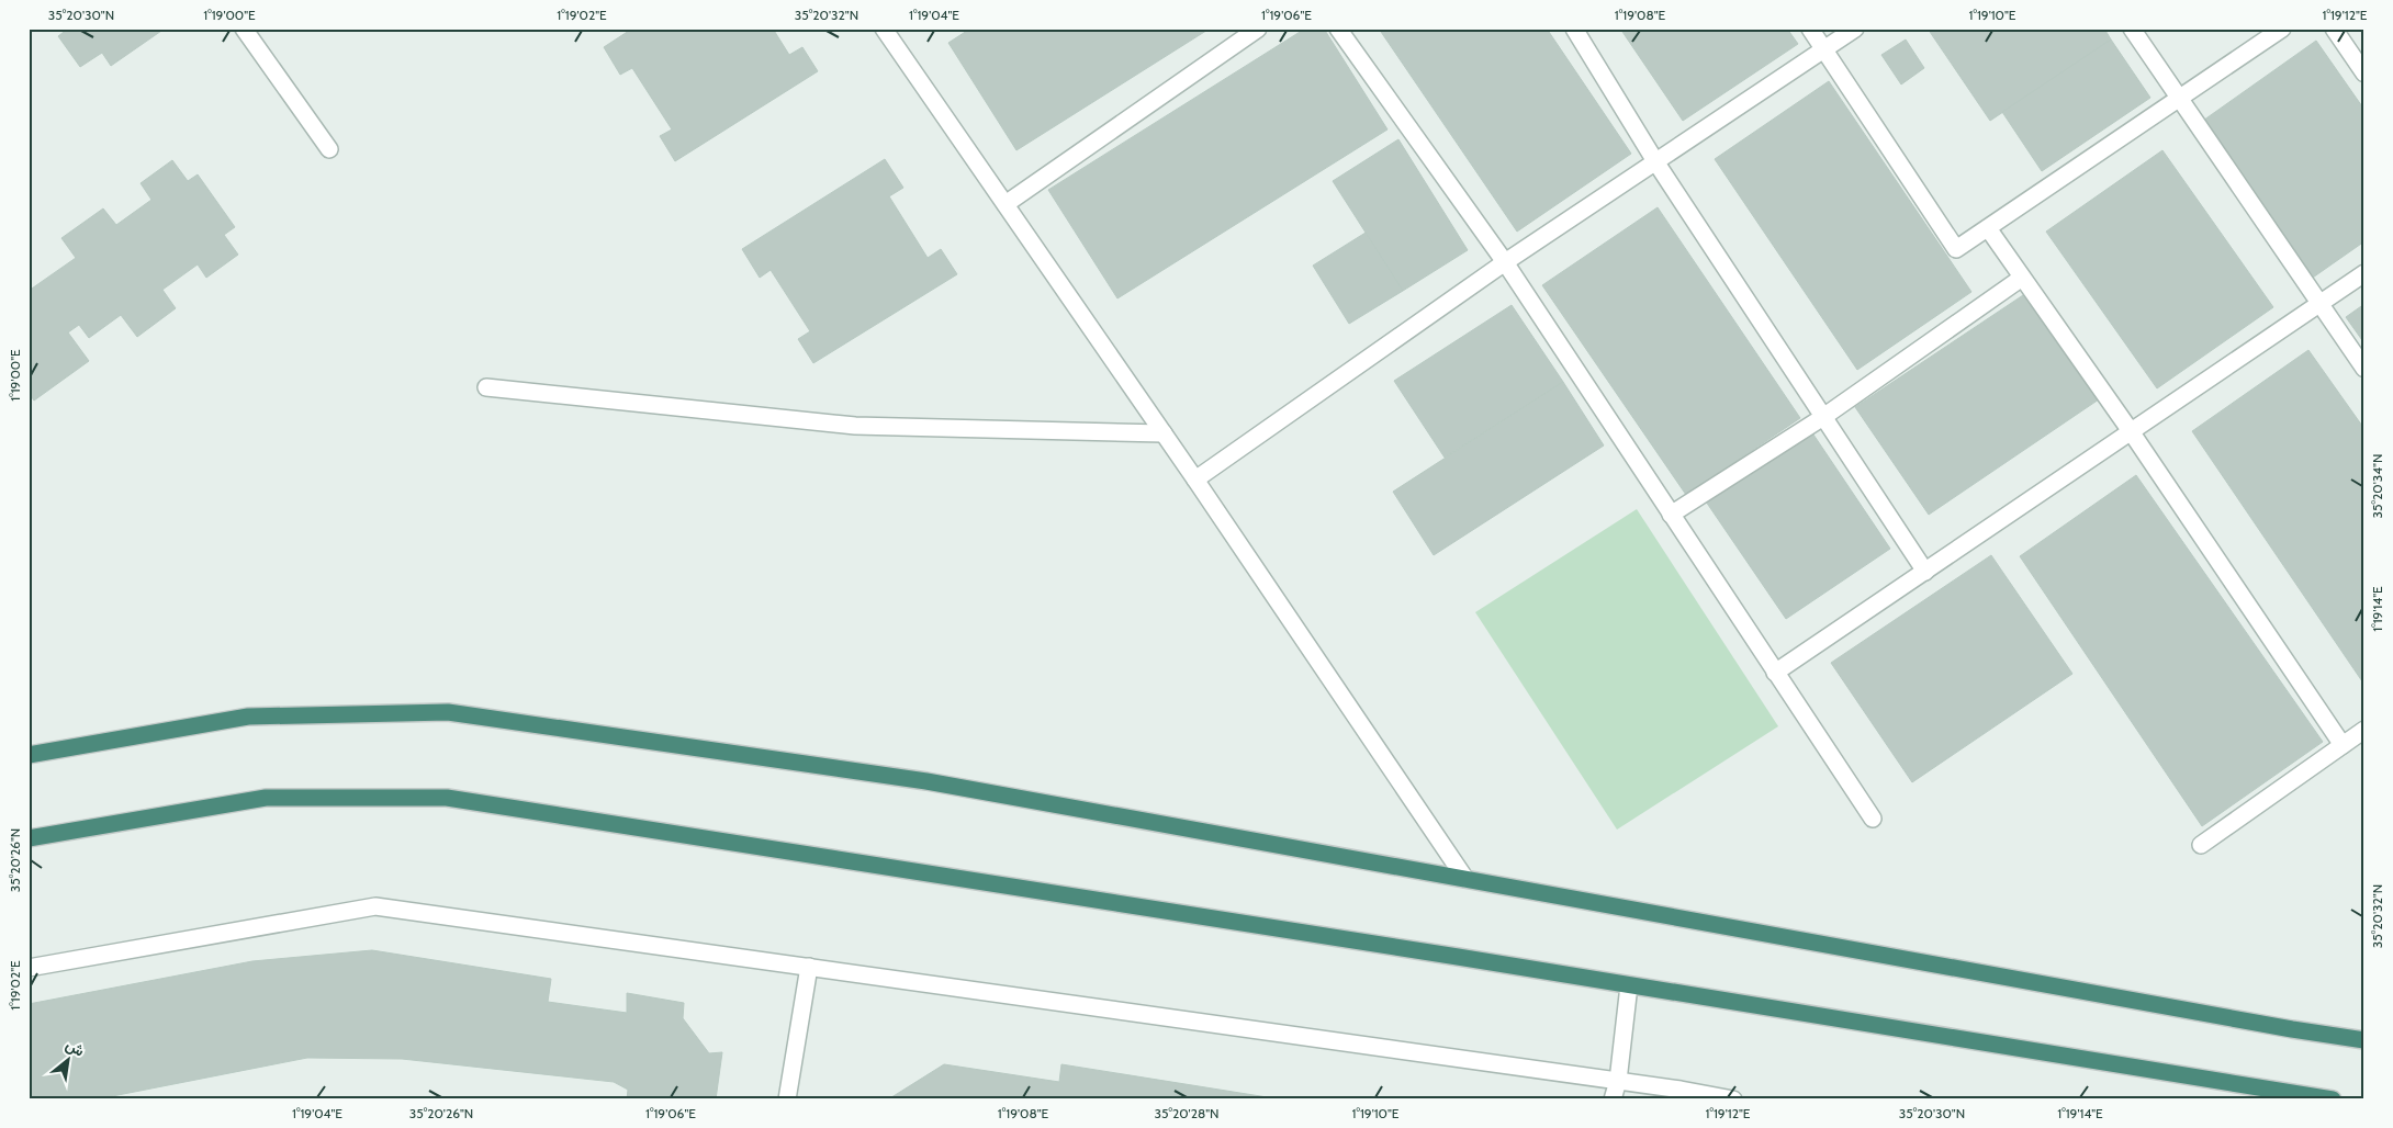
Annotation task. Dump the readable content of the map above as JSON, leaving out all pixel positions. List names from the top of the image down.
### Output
{
  "north": "top right",
  "coordinates": [
    "35°20'30\"N",
    "1°19'00\"E",
    "1°19'02\"E",
    "35°20'32\"N",
    "1°19'04\"E",
    "1°19'06\"E",
    "1°19'08\"E",
    "1°19'10\"E",
    "1°19'12\"E",
    "35°20'34\"N",
    "1°19'14\"E",
    "35°20'26\"N",
    "35°20'28\"N"
  ]
}
